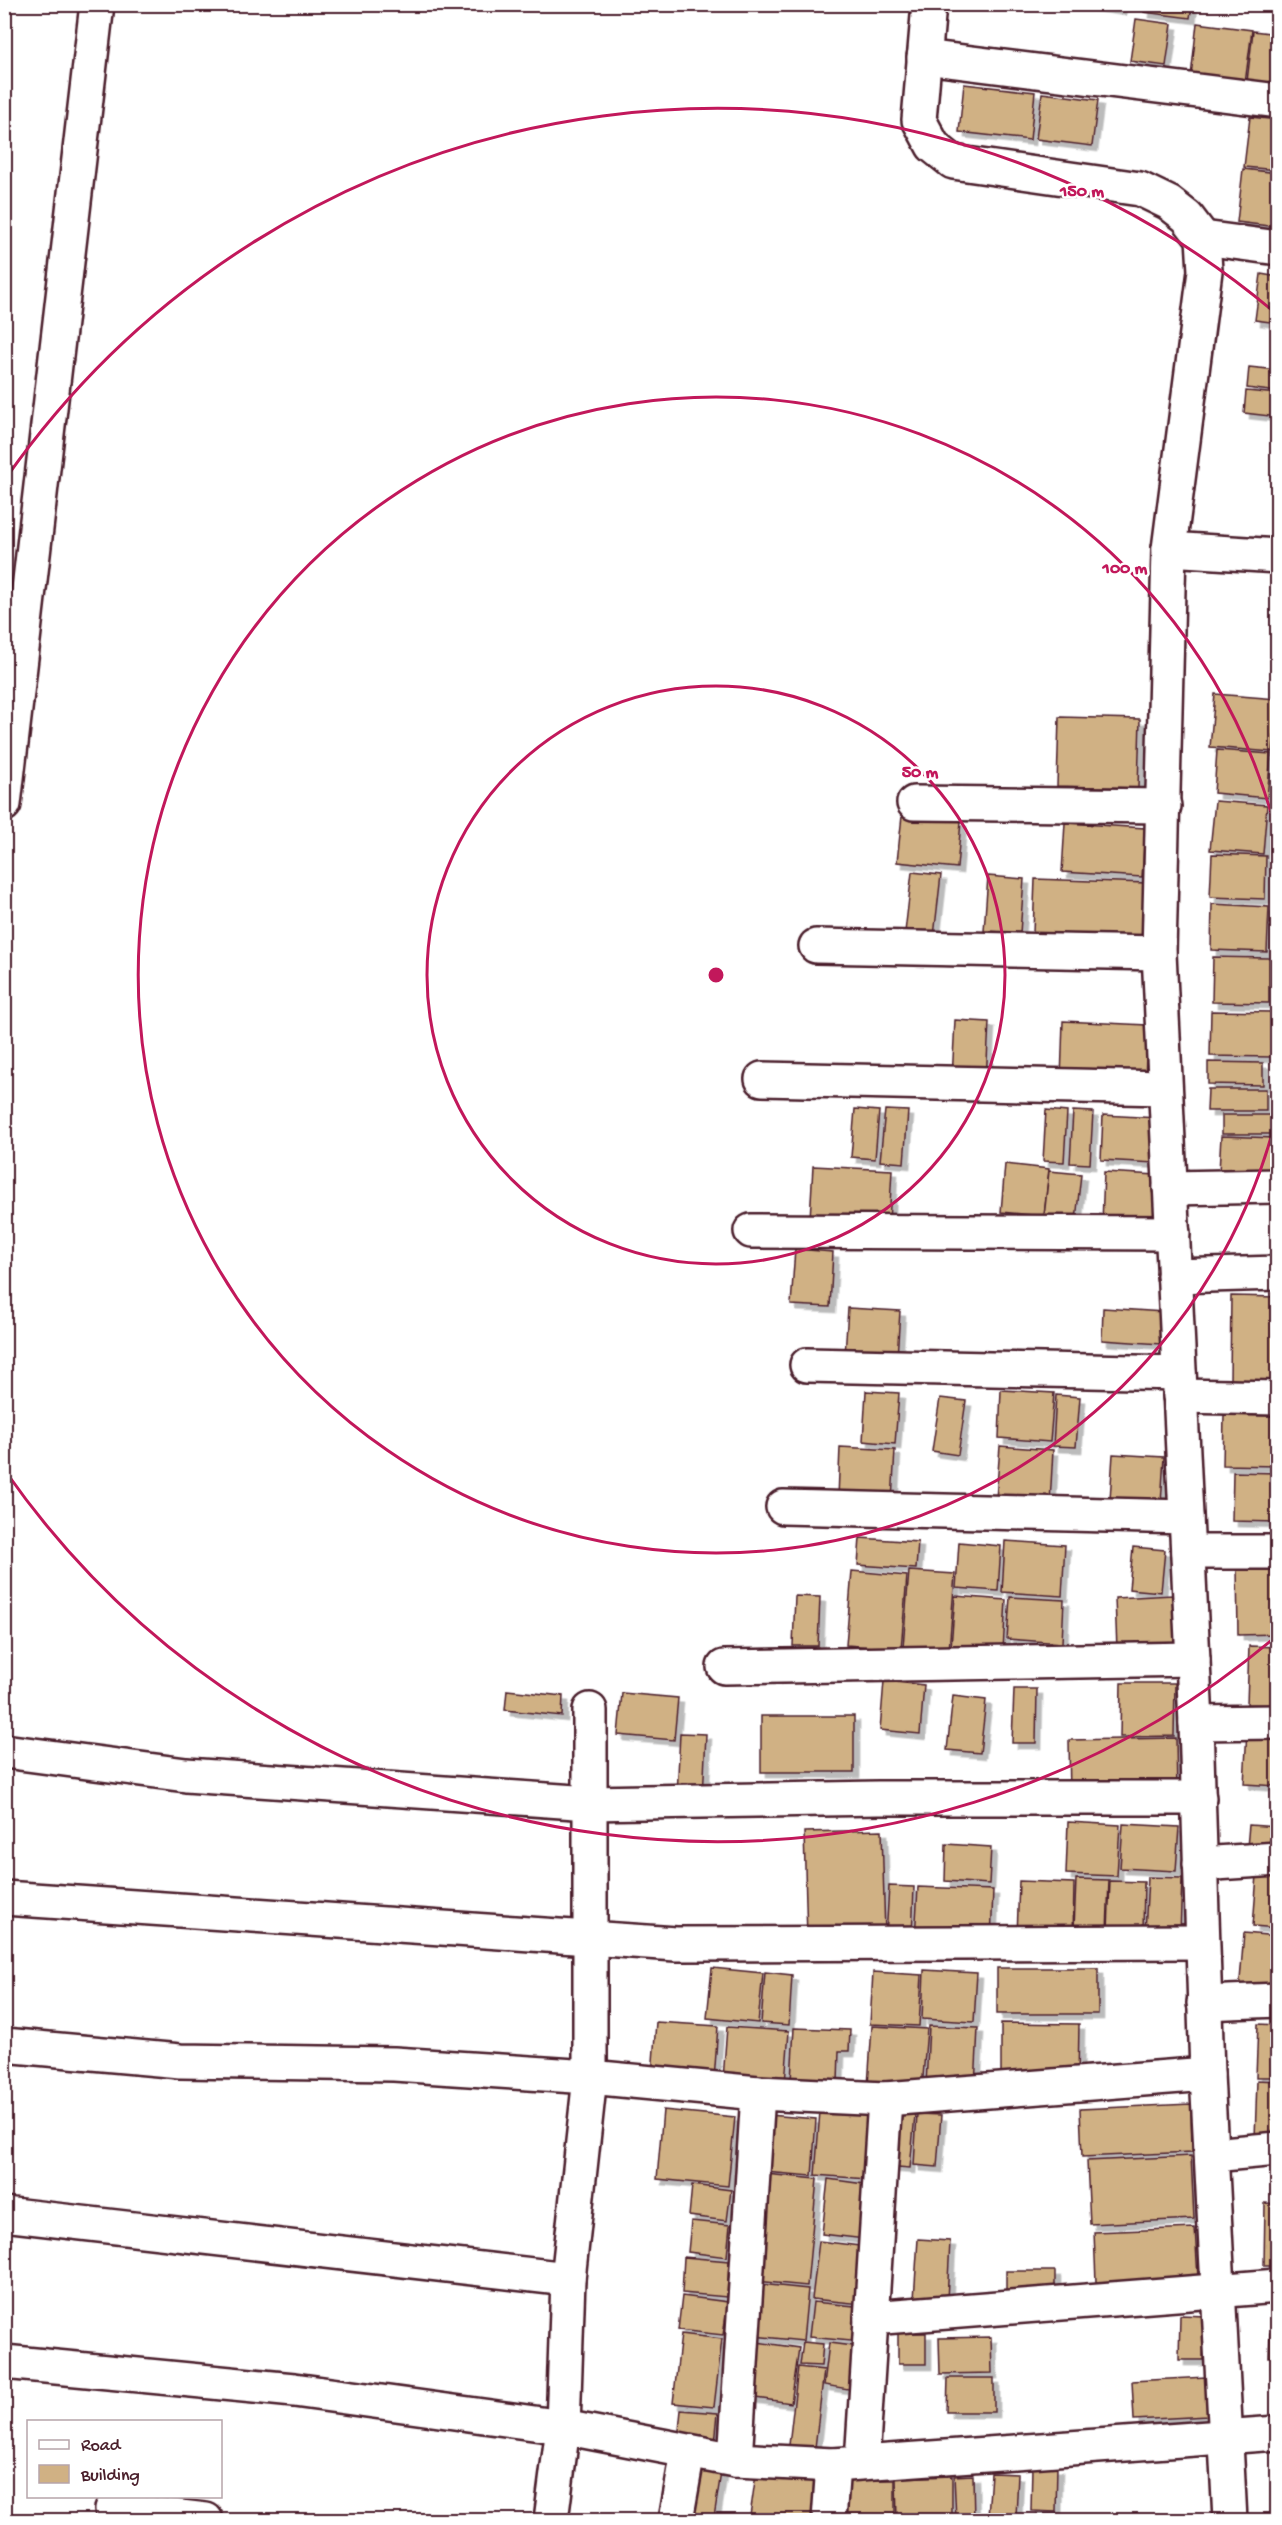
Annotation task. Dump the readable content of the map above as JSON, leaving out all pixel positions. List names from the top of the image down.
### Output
{
  "legend": ["Road", "Building"],
  "rings": ["150 m", "100 m", "50 m"]
}
